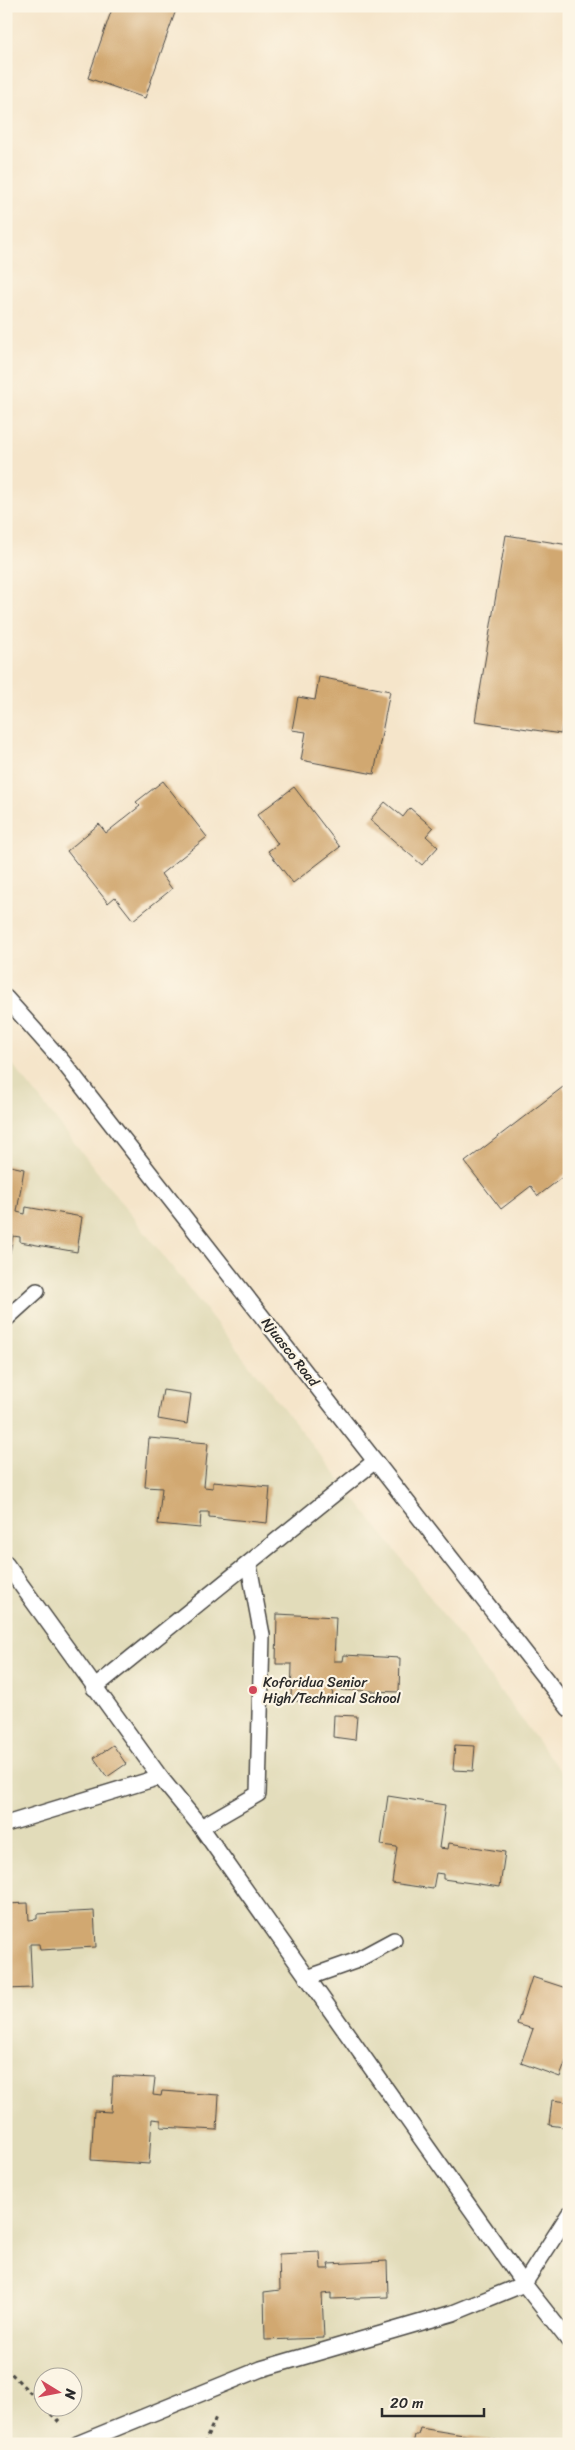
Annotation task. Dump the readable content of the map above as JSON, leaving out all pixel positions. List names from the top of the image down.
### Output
{
  "streets": {
    "lane": ["Njuasco Road"]
  },
  "places": ["Koforidua Senior High/Technical School"],
  "scale_bar": "20 m",
  "north": "right"
}
